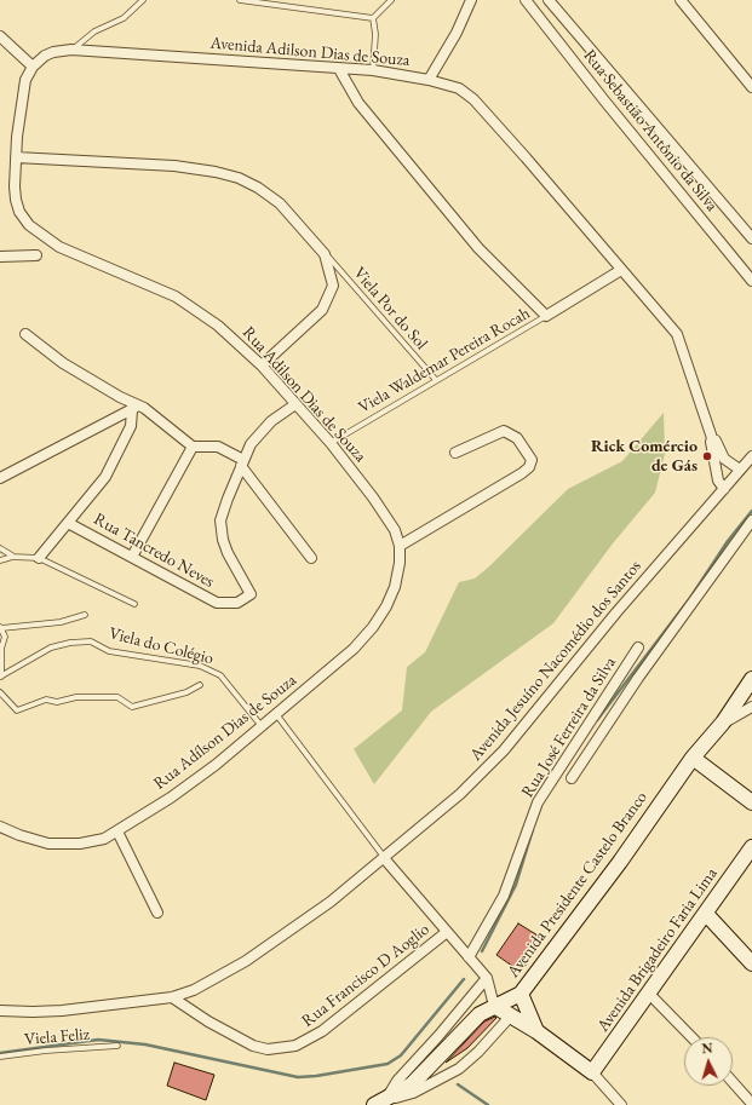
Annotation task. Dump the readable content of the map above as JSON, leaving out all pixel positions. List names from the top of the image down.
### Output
{
  "streets": {
    "street": [
      "Avenida Adilson Dias de Souza",
      "Rua Sebastião Antônio da Silva",
      "Rua Adilson Dias de Souza",
      "Rua Tancredo Neves",
      "Avenida Jesuíno Nacomédio dos Santos",
      "Rua José Ferreira da Silva",
      "Rua Adílson Dias de Souza",
      "Avenida Presidente Castelo Branco",
      "Avenida Brigadeiro Faria Lima",
      "Rua Francisco D Aoglio"
    ],
    "lane": [
      "Viela Por do Sol",
      "Viela Waldemar Pereira Rocah",
      "Viela do Colégio",
      "Viela Feliz"
    ]
  },
  "crossings": [
    ["Avenida Adilson Dias de Souza", "Rua Adilson Dias de Souza"],
    ["Avenida Adilson Dias de Souza", "Avenida Jesuíno Nacomédio dos Santos"],
    ["Viela Por do Sol", "Viela Waldemar Pereira Rocah"],
    ["Viela Waldemar Pereira Rocah", "Rua Adilson Dias de Souza"],
    ["Rua Adilson Dias de Souza", "Rua Adílson Dias de Souza"],
    ["Viela do Colégio", "Rua Adílson Dias de Souza"],
    ["Avenida Jesuíno Nacomédio dos Santos", "Rua Francisco D Aoglio"]
  ],
  "places": ["Rick Comércio de Gás"],
  "north": "top"
}
